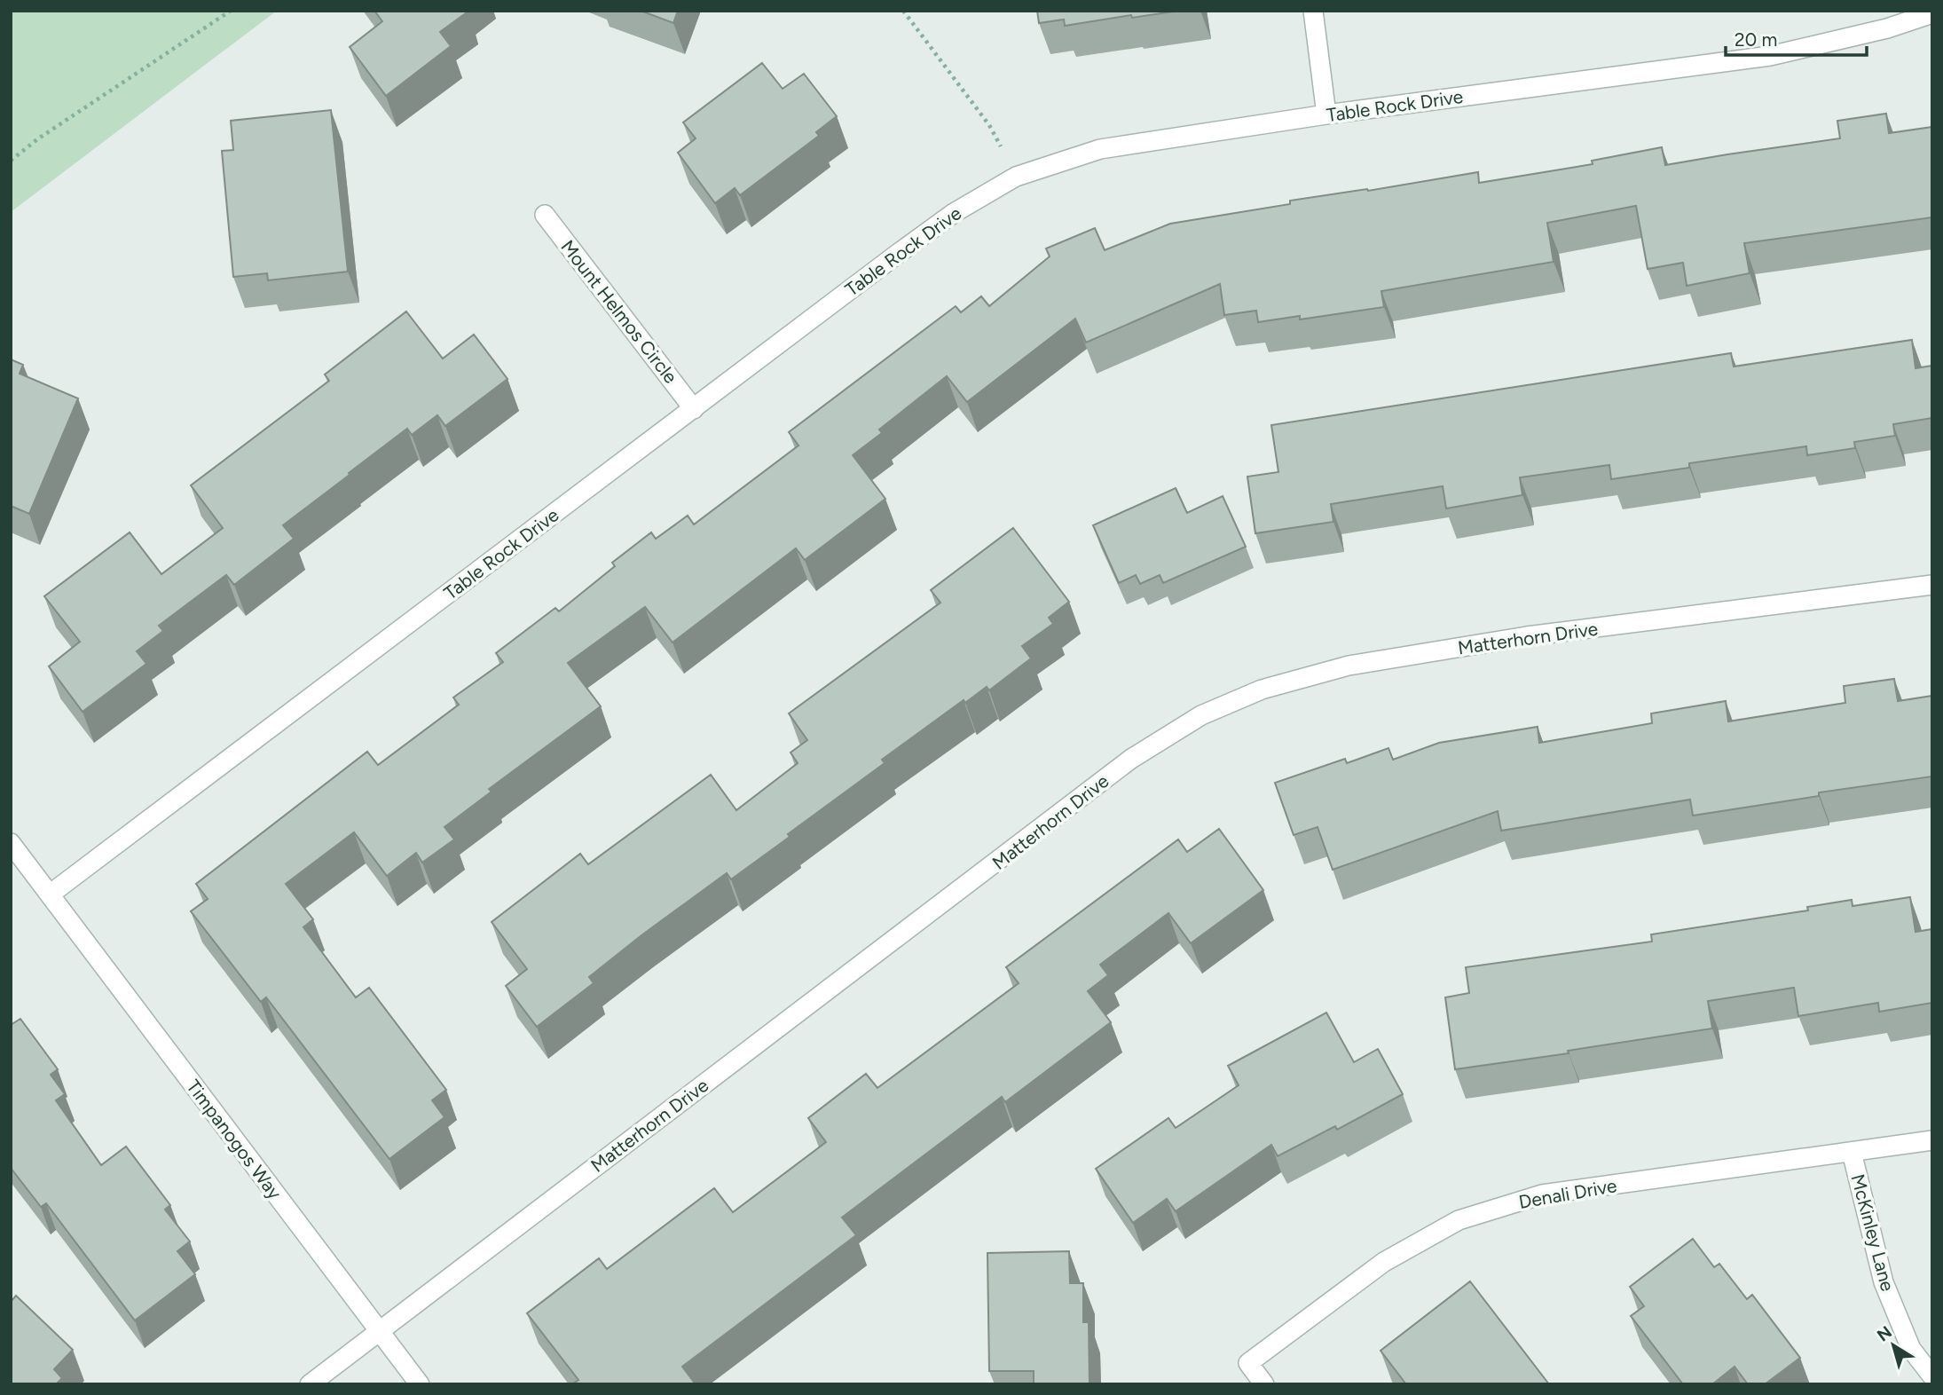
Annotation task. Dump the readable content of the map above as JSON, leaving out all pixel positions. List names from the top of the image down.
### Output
{
  "streets": {
    "street": [
      "Table Rock Drive",
      "Mount Helmos Circle",
      "Matterhorn Drive",
      "Timpanogos Way",
      "Denali Drive",
      "McKinley Lane"
    ]
  },
  "crossings": [
    ["Table Rock Drive", "Mount Helmos Circle"],
    ["Table Rock Drive", "Timpanogos Way"],
    ["Matterhorn Drive", "Timpanogos Way"],
    ["Denali Drive", "McKinley Lane"]
  ],
  "scale_bar": "20 m",
  "north": "top left"
}
